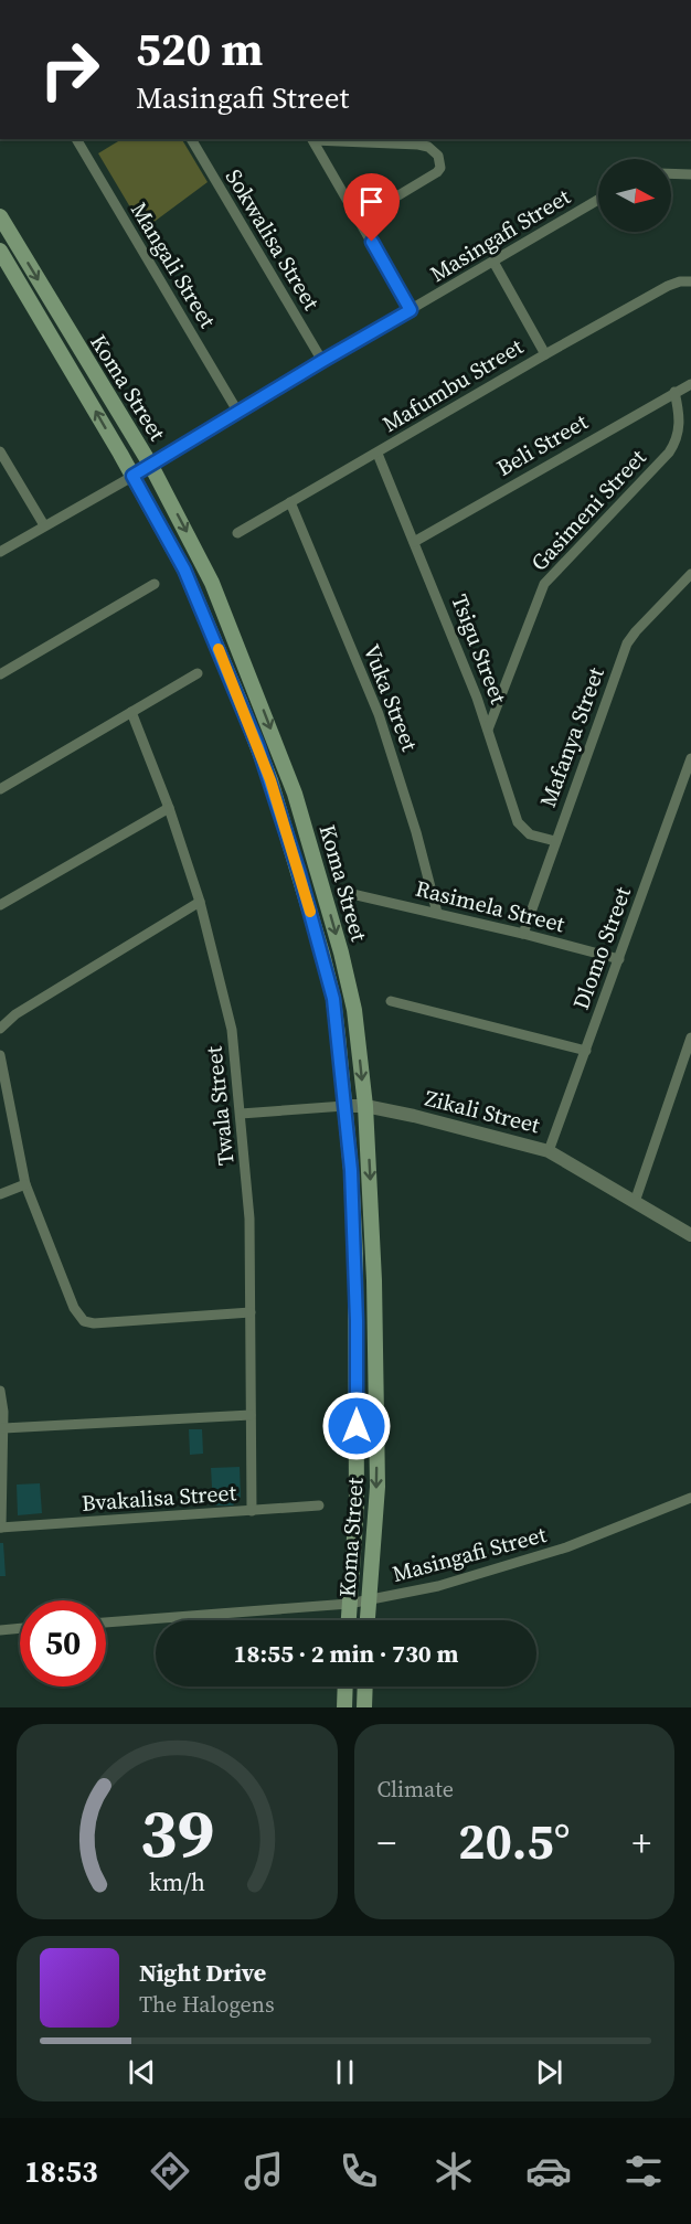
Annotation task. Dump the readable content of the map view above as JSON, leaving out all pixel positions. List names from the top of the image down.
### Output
{
  "streets": {
    "main road": ["Koma Street"],
    "street": [
      "Masingafi Street",
      "Sokwalisa Street",
      "Mangali Street",
      "Mafumbu Street",
      "Beli Street",
      "Gasimeni Street",
      "Tsigu Street",
      "Vuka Street",
      "Mafanya Street",
      "Rasimela Street",
      "Dlomo Street",
      "Twala Street",
      "Zikali Street",
      "Bvakalisa Street"
    ]
  },
  "crossings": [
    ["Masingafi Street", "Sokwalisa Street"],
    ["Masingafi Street", "Mangali Street"],
    ["Masingafi Street", "Koma Street"],
    ["Mafumbu Street", "Tsigu Street"],
    ["Mafumbu Street", "Vuka Street"],
    ["Koma Street", "Zikali Street"],
    ["Beli Street", "Gasimeni Street"],
    ["Beli Street", "Tsigu Street"],
    ["Gasimeni Street", "Tsigu Street"],
    ["Tsigu Street", "Mafanya Street"],
    ["Vuka Street", "Rasimela Street"],
    ["Mafanya Street", "Rasimela Street"],
    ["Rasimela Street", "Dlomo Street"],
    ["Dlomo Street", "Zikali Street"],
    ["Twala Street", "Zikali Street"],
    ["Twala Street", "Bvakalisa Street"]
  ],
  "north": "right",
  "page": {
    "turn": ["520 m", "Masingafi Street"],
    "limit": "50",
    "trip": "18:55 · 2 min · 730 m",
    "tile": "Climate",
    "heat": ["−", "20.5°", "+"],
    "song": ["Night Drive", "The Halogens"],
    "tabs": "18:53",
    "gauge": ["39", "km/h"]
  }
}
